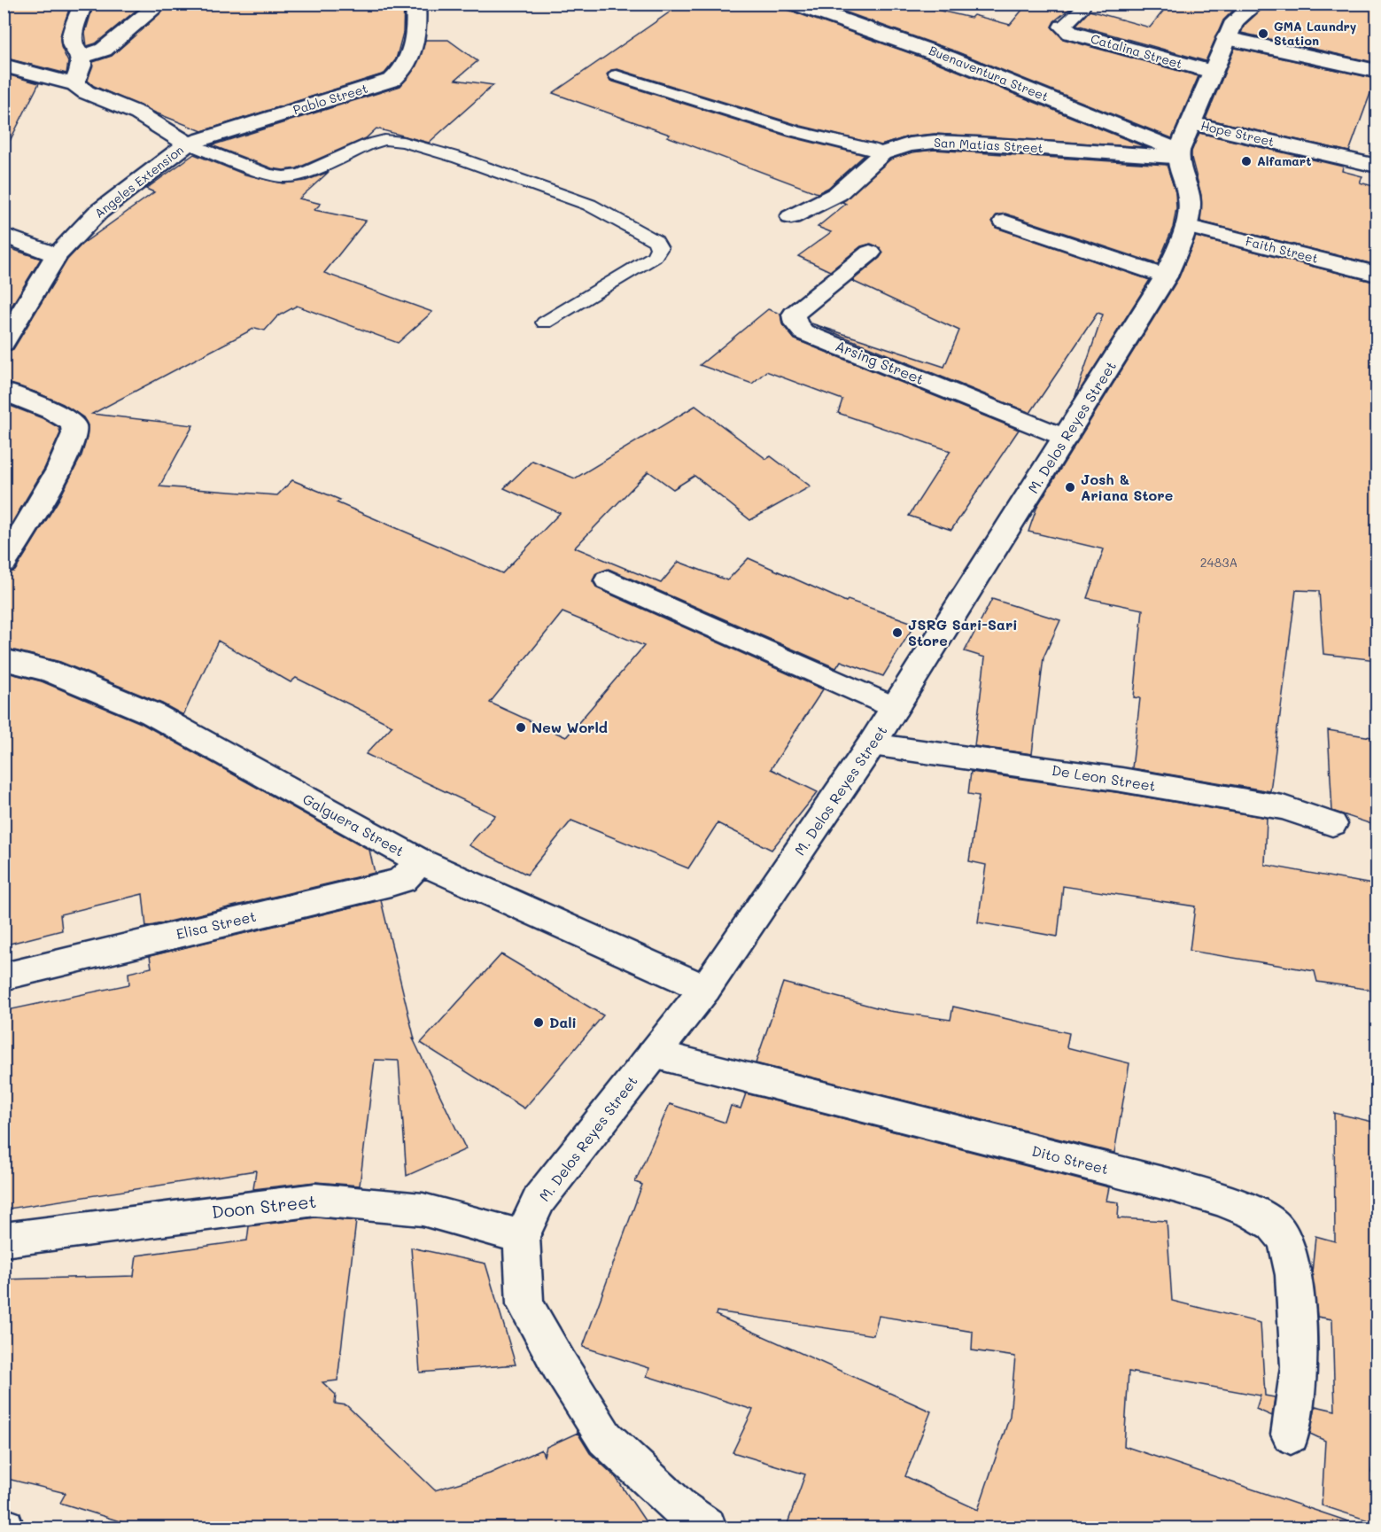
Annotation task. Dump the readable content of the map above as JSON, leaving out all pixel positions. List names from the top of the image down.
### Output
{
  "streets": {
    "street": [
      "Catalina Street",
      "Buenaventura Street",
      "Pablo Street",
      "Hope Street",
      "San Matias Street",
      "Angeles Extension",
      "Faith Street",
      "Arsing Street",
      "M. Delos Reyes Street",
      "De Leon Street",
      "Galguera Street",
      "Elisa Street",
      "Dito Street",
      "Doon Street"
    ]
  },
  "crossings": [
    ["Buenaventura Street", "San Matias Street"],
    ["Buenaventura Street", "M. Delos Reyes Street"],
    ["Pablo Street", "Angeles Extension"],
    ["San Matias Street", "M. Delos Reyes Street"],
    ["Faith Street", "M. Delos Reyes Street"],
    ["Arsing Street", "M. Delos Reyes Street"],
    ["M. Delos Reyes Street", "De Leon Street"],
    ["M. Delos Reyes Street", "Galguera Street"],
    ["M. Delos Reyes Street", "Dito Street"],
    ["M. Delos Reyes Street", "Doon Street"],
    ["Galguera Street", "Elisa Street"]
  ],
  "places": [
    "GMA Laundry Station",
    "Alfamart",
    "Josh & Ariana Store",
    "JSRG Sari-Sari Store",
    "New World",
    "Dali"
  ],
  "house_numbers": ["2483A"]
}
